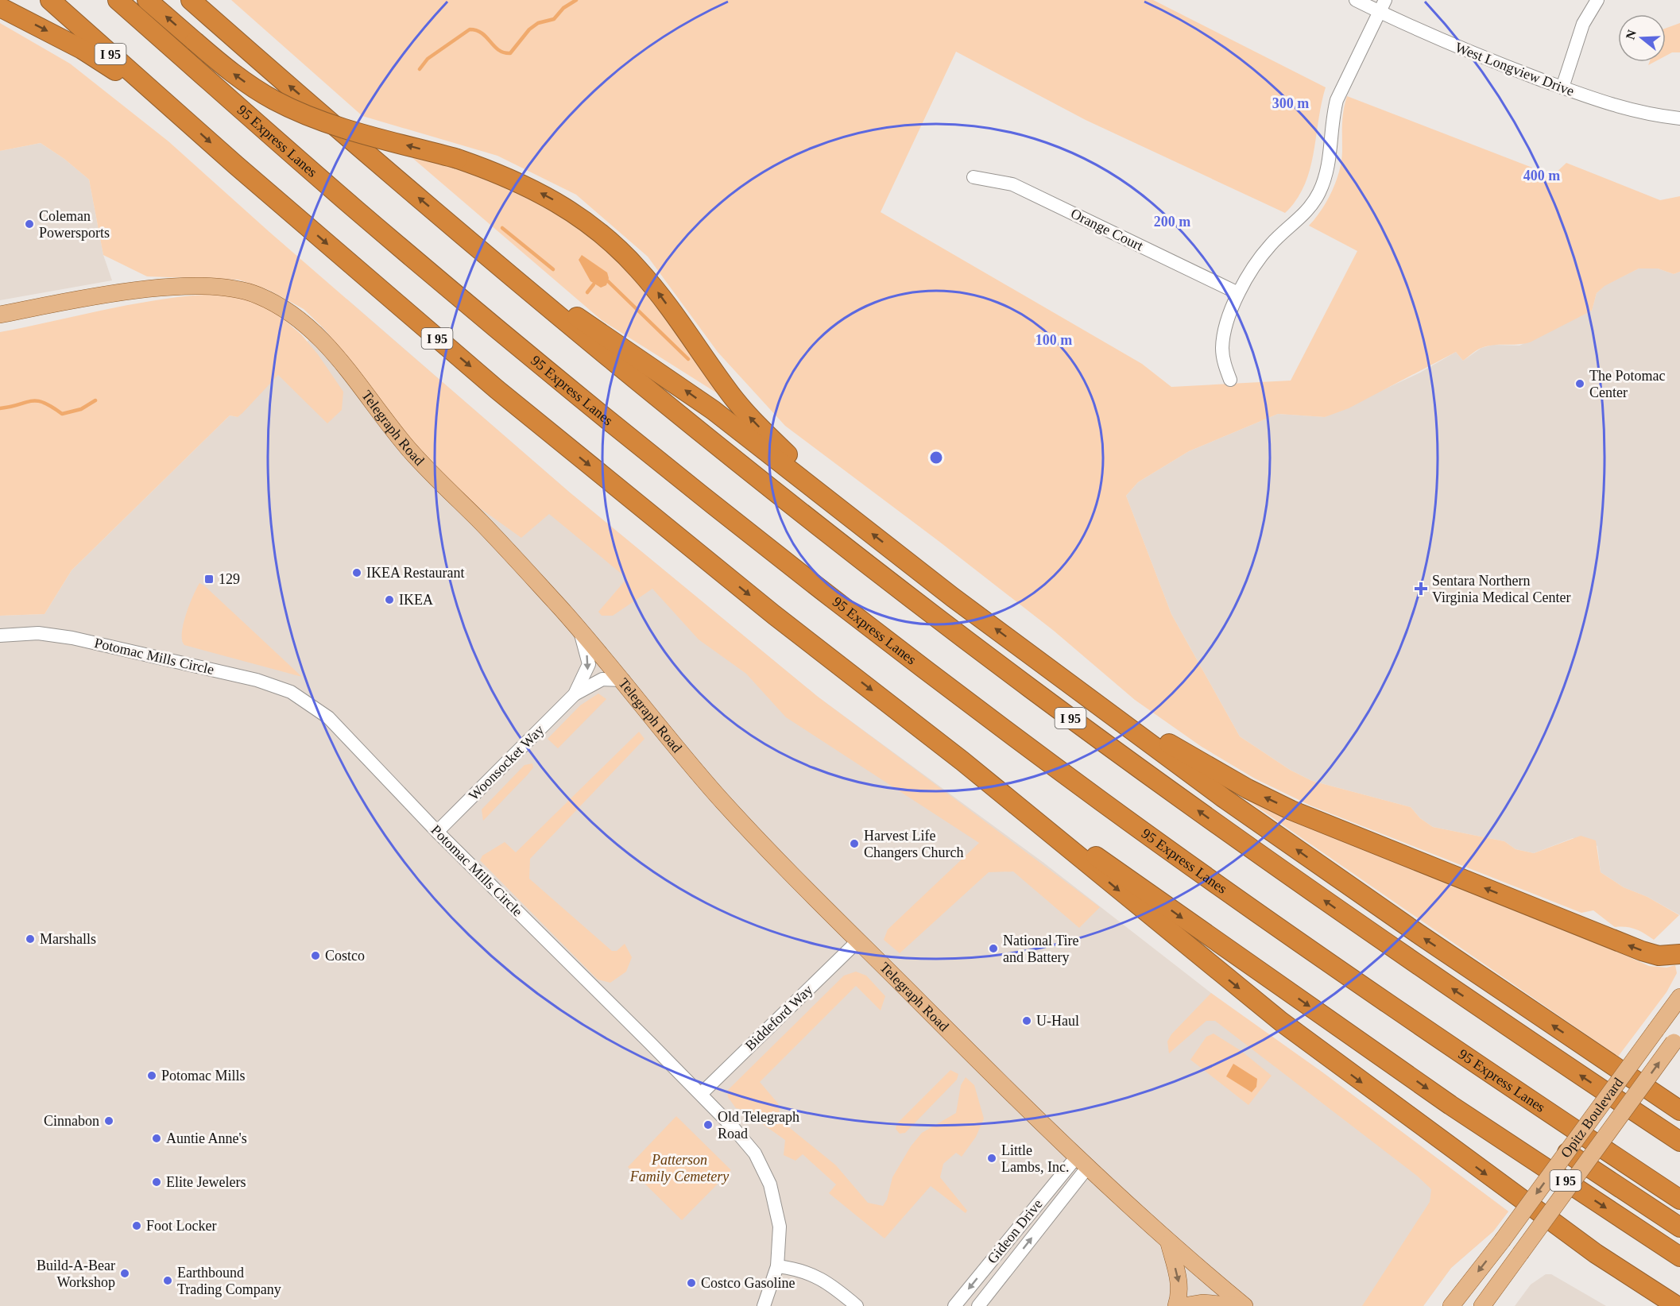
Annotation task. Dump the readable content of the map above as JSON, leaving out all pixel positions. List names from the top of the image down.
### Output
{
  "streets": {
    "highway": ["I 95", "95 Express Lanes"],
    "main road": ["Telegraph Road", "Opitz Boulevard"],
    "street": [
      "West Longview Drive",
      "Orange Court",
      "Potomac Mills Circle",
      "Woonsocket Way",
      "Biddeford Way",
      "Gideon Drive"
    ]
  },
  "crossings": [
    ["Telegraph Road", "Woonsocket Way"],
    ["Telegraph Road", "Biddeford Way"],
    ["Telegraph Road", "Gideon Drive"],
    ["Potomac Mills Circle", "Woonsocket Way"],
    ["Potomac Mills Circle", "Biddeford Way"]
  ],
  "parks": ["Patterson Family Cemetery"],
  "places": {
    "other": [
      "Coleman Powersports",
      "The Potomac Center",
      "IKEA Restaurant",
      "IKEA",
      "Harvest Life Changers Church",
      "Marshalls",
      "National Tire and Battery",
      "Costco",
      "U-Haul",
      "Potomac Mills",
      "Cinnabon",
      "Old Telegraph Road",
      "Auntie Anne's",
      "Little Lambs, Inc.",
      "Elite Jewelers",
      "Foot Locker",
      "Build-A-Bear Workshop",
      "Earthbound Trading Company",
      "Costco Gasoline"
    ],
    "transit": ["129"],
    "health": ["Sentara Northern Virginia Medical Center"]
  },
  "north": "left",
  "rings": [
    "300 m",
    "400 m",
    "200 m",
    "100 m"
  ]
}
